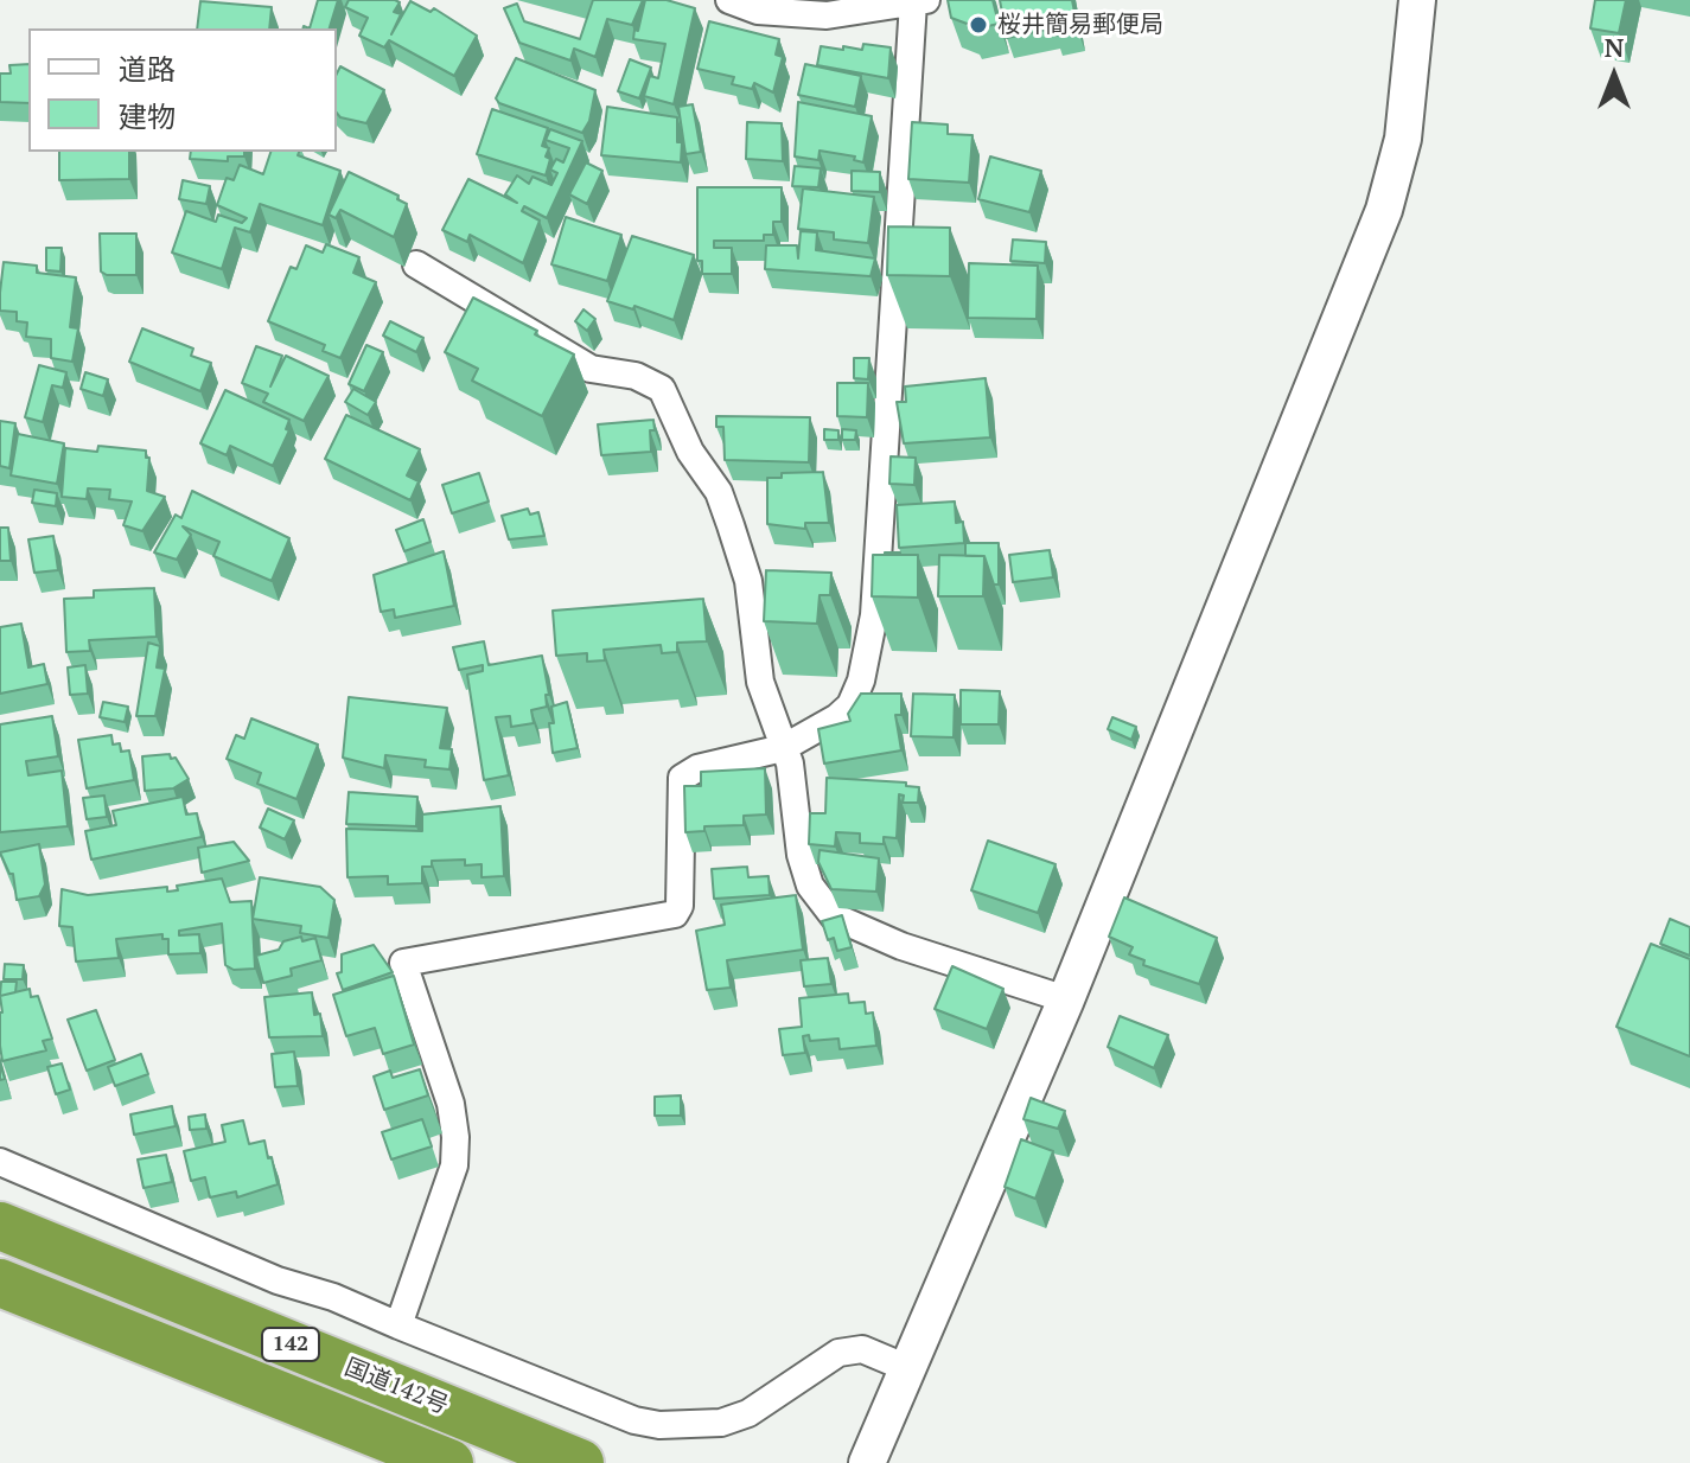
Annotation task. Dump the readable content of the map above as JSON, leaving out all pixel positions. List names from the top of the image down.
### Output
{
  "streets": {
    "highway": ["142", "国道142号"]
  },
  "places": ["桜井簡易郵便局"],
  "legend": ["道路", "建物"],
  "north": "top"
}
